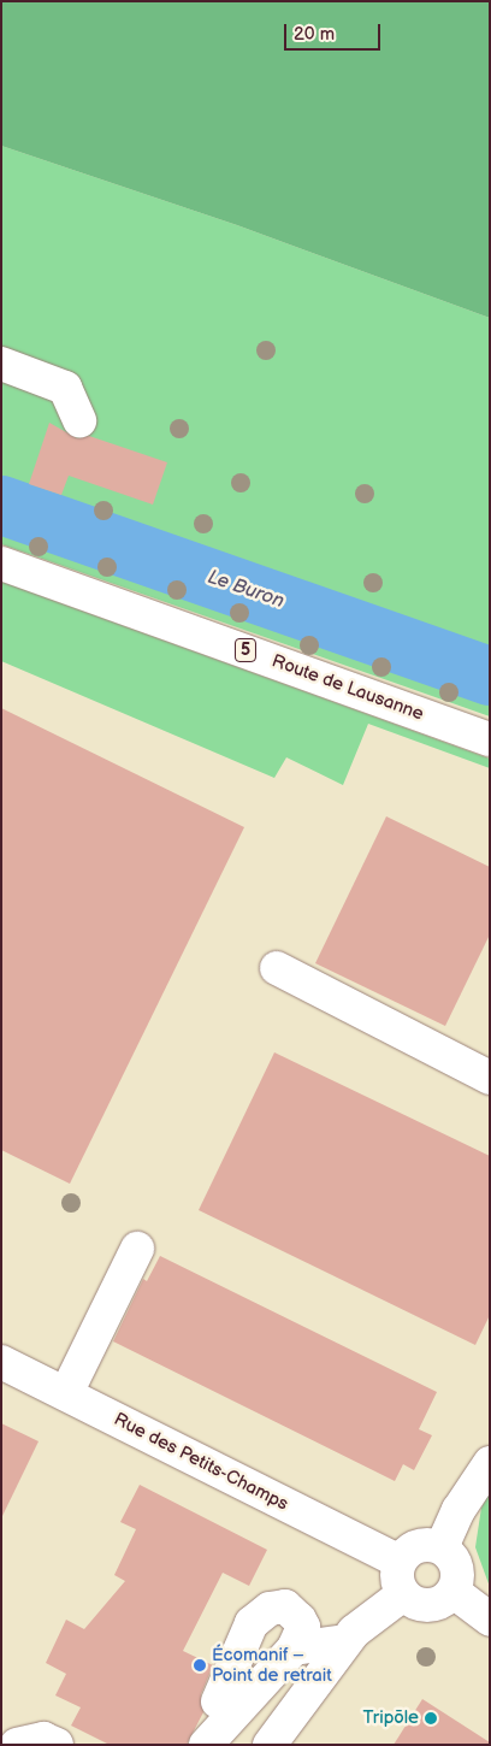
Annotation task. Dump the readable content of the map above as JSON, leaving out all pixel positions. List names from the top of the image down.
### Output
{
  "streets": {
    "street": ["5", "Route de Lausanne", "Rue des Petits-Champs"]
  },
  "water": ["Le Buron"],
  "places": ["Écomanif – Point de retrait", "Tripōle"],
  "scale_bar": "20 m"
}
